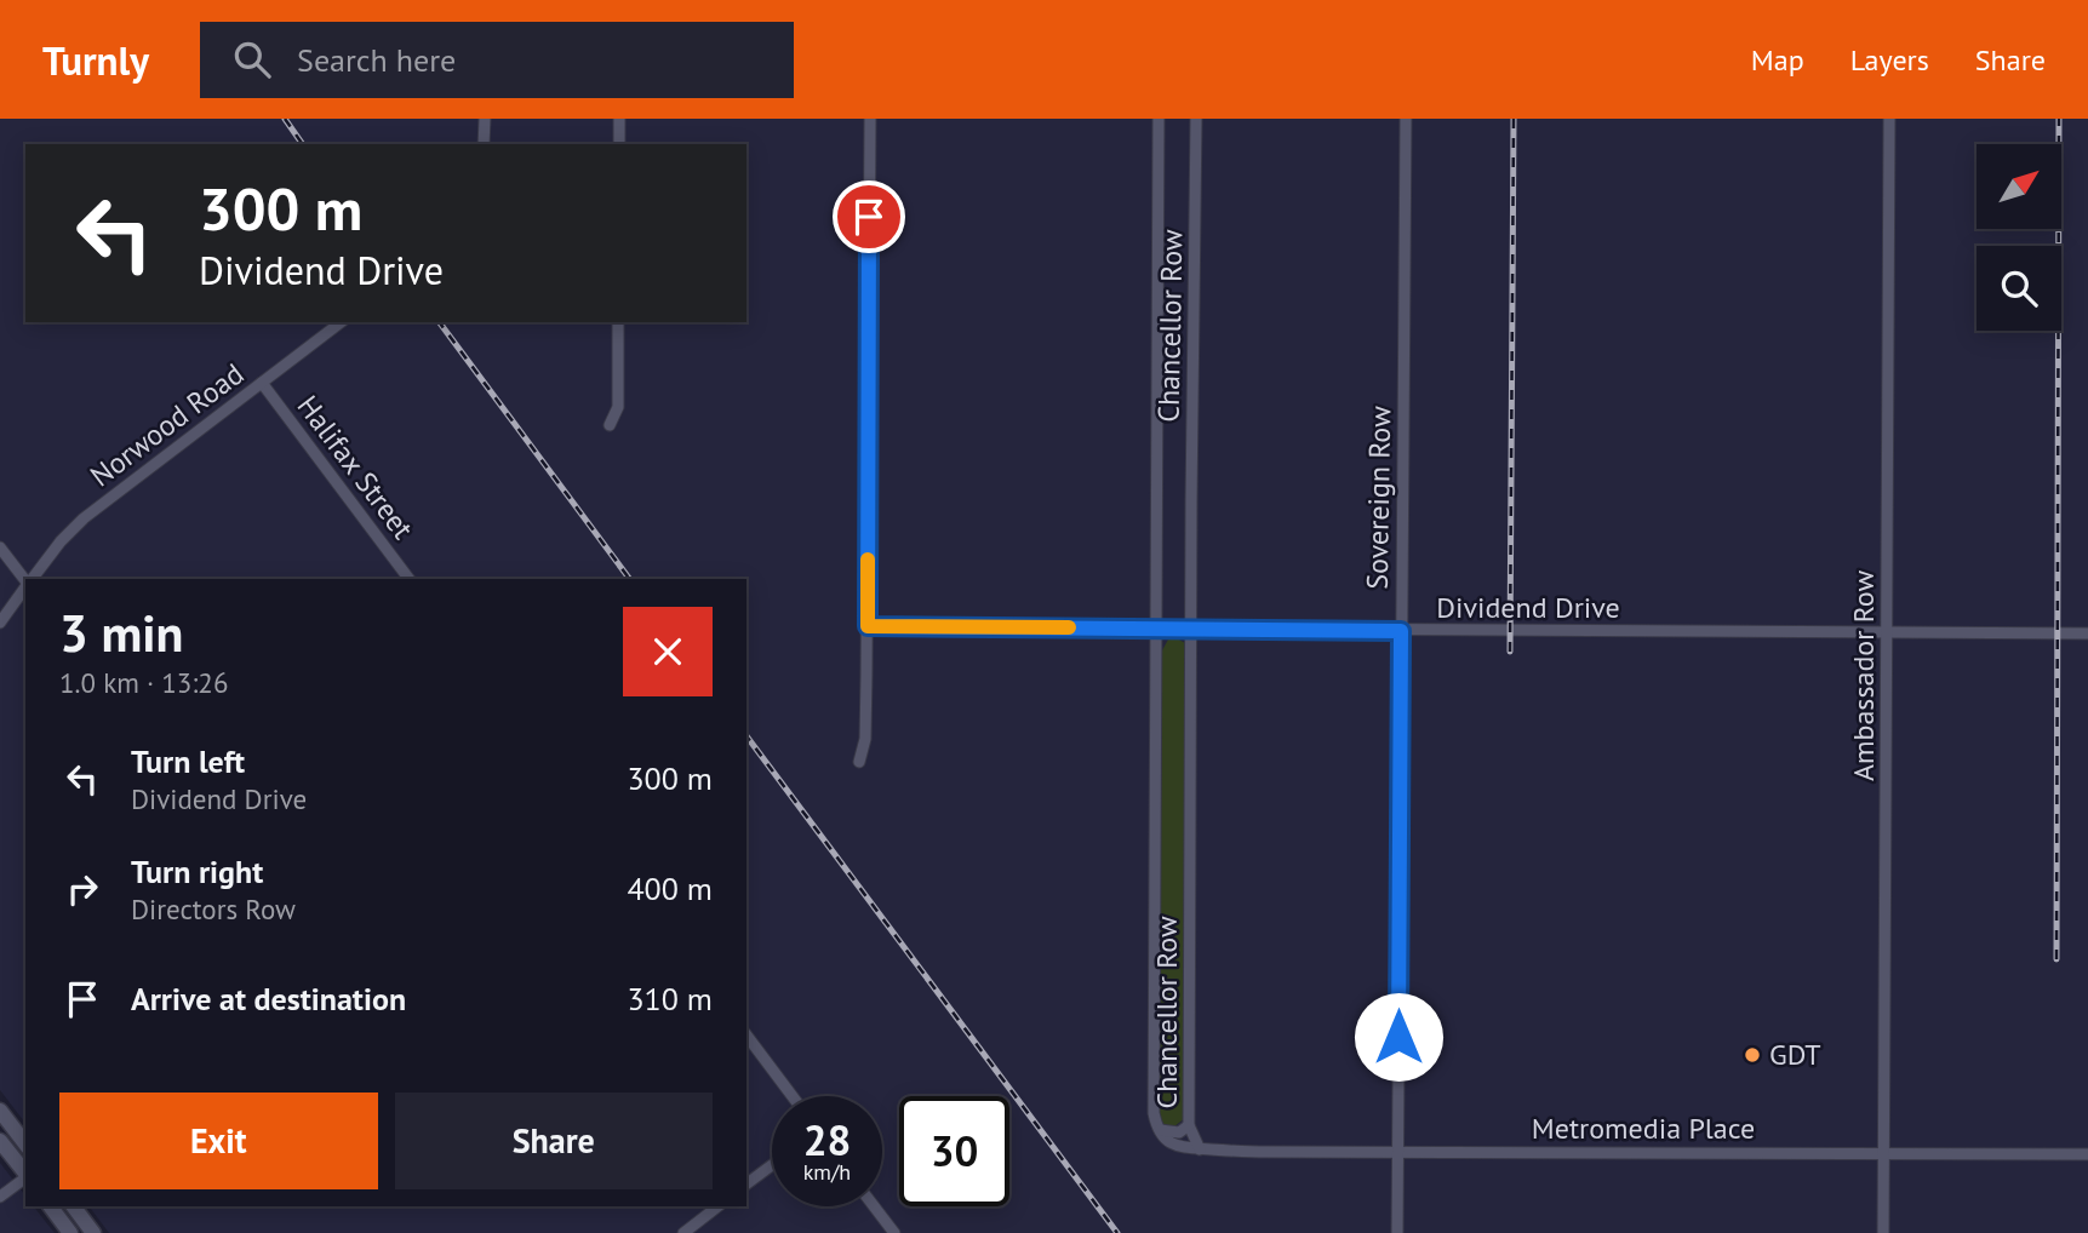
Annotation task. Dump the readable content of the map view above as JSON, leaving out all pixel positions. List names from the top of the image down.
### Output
{
  "streets": {
    "street": [
      "Chancellor Row",
      "Norwood Road",
      "Halifax Street",
      "Sovereign Row",
      "Dividend Drive",
      "Ambassador Row",
      "Metromedia Place"
    ]
  },
  "crossings": [
    ["Chancellor Row", "Dividend Drive"],
    ["Chancellor Row", "Metromedia Place"],
    ["Norwood Road", "Halifax Street"],
    ["Sovereign Row", "Dividend Drive"],
    ["Sovereign Row", "Metromedia Place"],
    ["Dividend Drive", "Ambassador Row"],
    ["Ambassador Row", "Metromedia Place"]
  ],
  "places": ["GDT"],
  "north": "top right",
  "page": {
    "header": "Turnly",
    "search": "Search here",
    "nav": ["Map", "Layers", "Share"],
    "turn": ["300 m", "Dividend Drive"],
    "heading": ["3 min", "1.0 km · 13:26"],
    "list": [
      {
        "name": "Turn left",
        "note": "Dividend Drive",
        "value": "300 m"
      },
      {
        "name": "Turn right",
        "note": "Directors Row",
        "value": "400 m"
      },
      {
        "name": "Arrive at destination",
        "value": "310 m"
      }
    ],
    "buttons": ["Exit", "Share"],
    "speed": "28 km/h",
    "limit": "30"
  }
}
